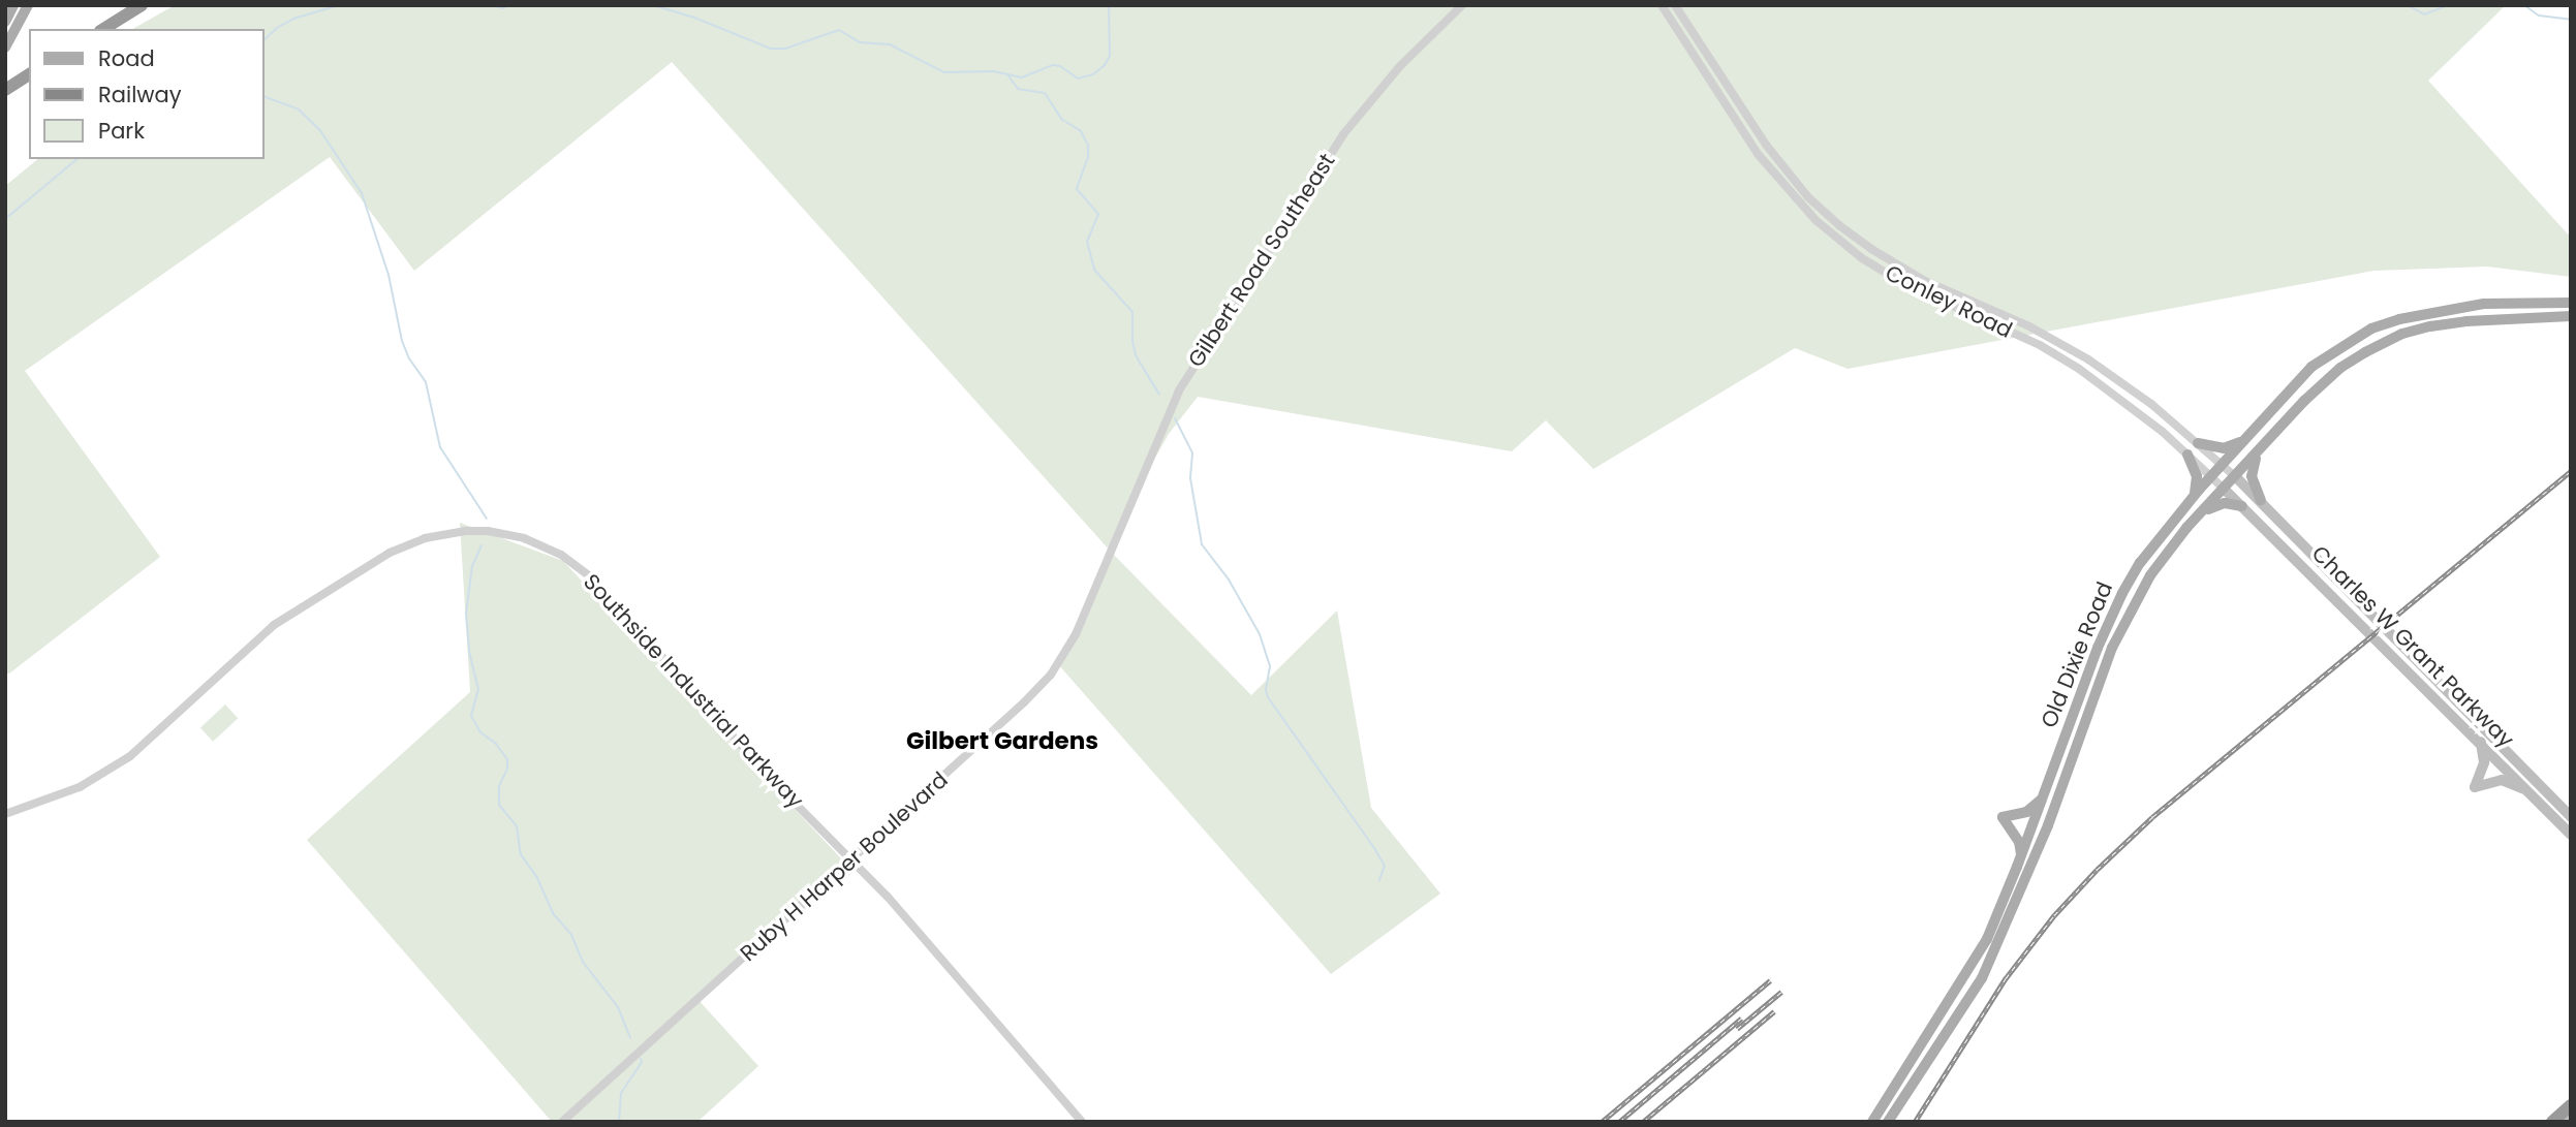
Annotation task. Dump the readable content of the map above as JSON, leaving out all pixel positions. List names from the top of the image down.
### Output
{
  "streets": {
    "main road": ["Charles W Grant Parkway", "Old Dixie Road"],
    "street": [
      "Gilbert Road Southeast",
      "Conley Road",
      "Southside Industrial Parkway",
      "Ruby H Harper Boulevard"
    ]
  },
  "crossings": [
    ["Gilbert Road Southeast", "Ruby H Harper Boulevard"],
    ["Conley Road", "Charles W Grant Parkway"],
    ["Conley Road", "Old Dixie Road"],
    ["Charles W Grant Parkway", "Old Dixie Road"],
    ["Southside Industrial Parkway", "Ruby H Harper Boulevard"]
  ],
  "districts": ["Gilbert Gardens"],
  "legend": ["Road", "Railway", "Park"]
}
